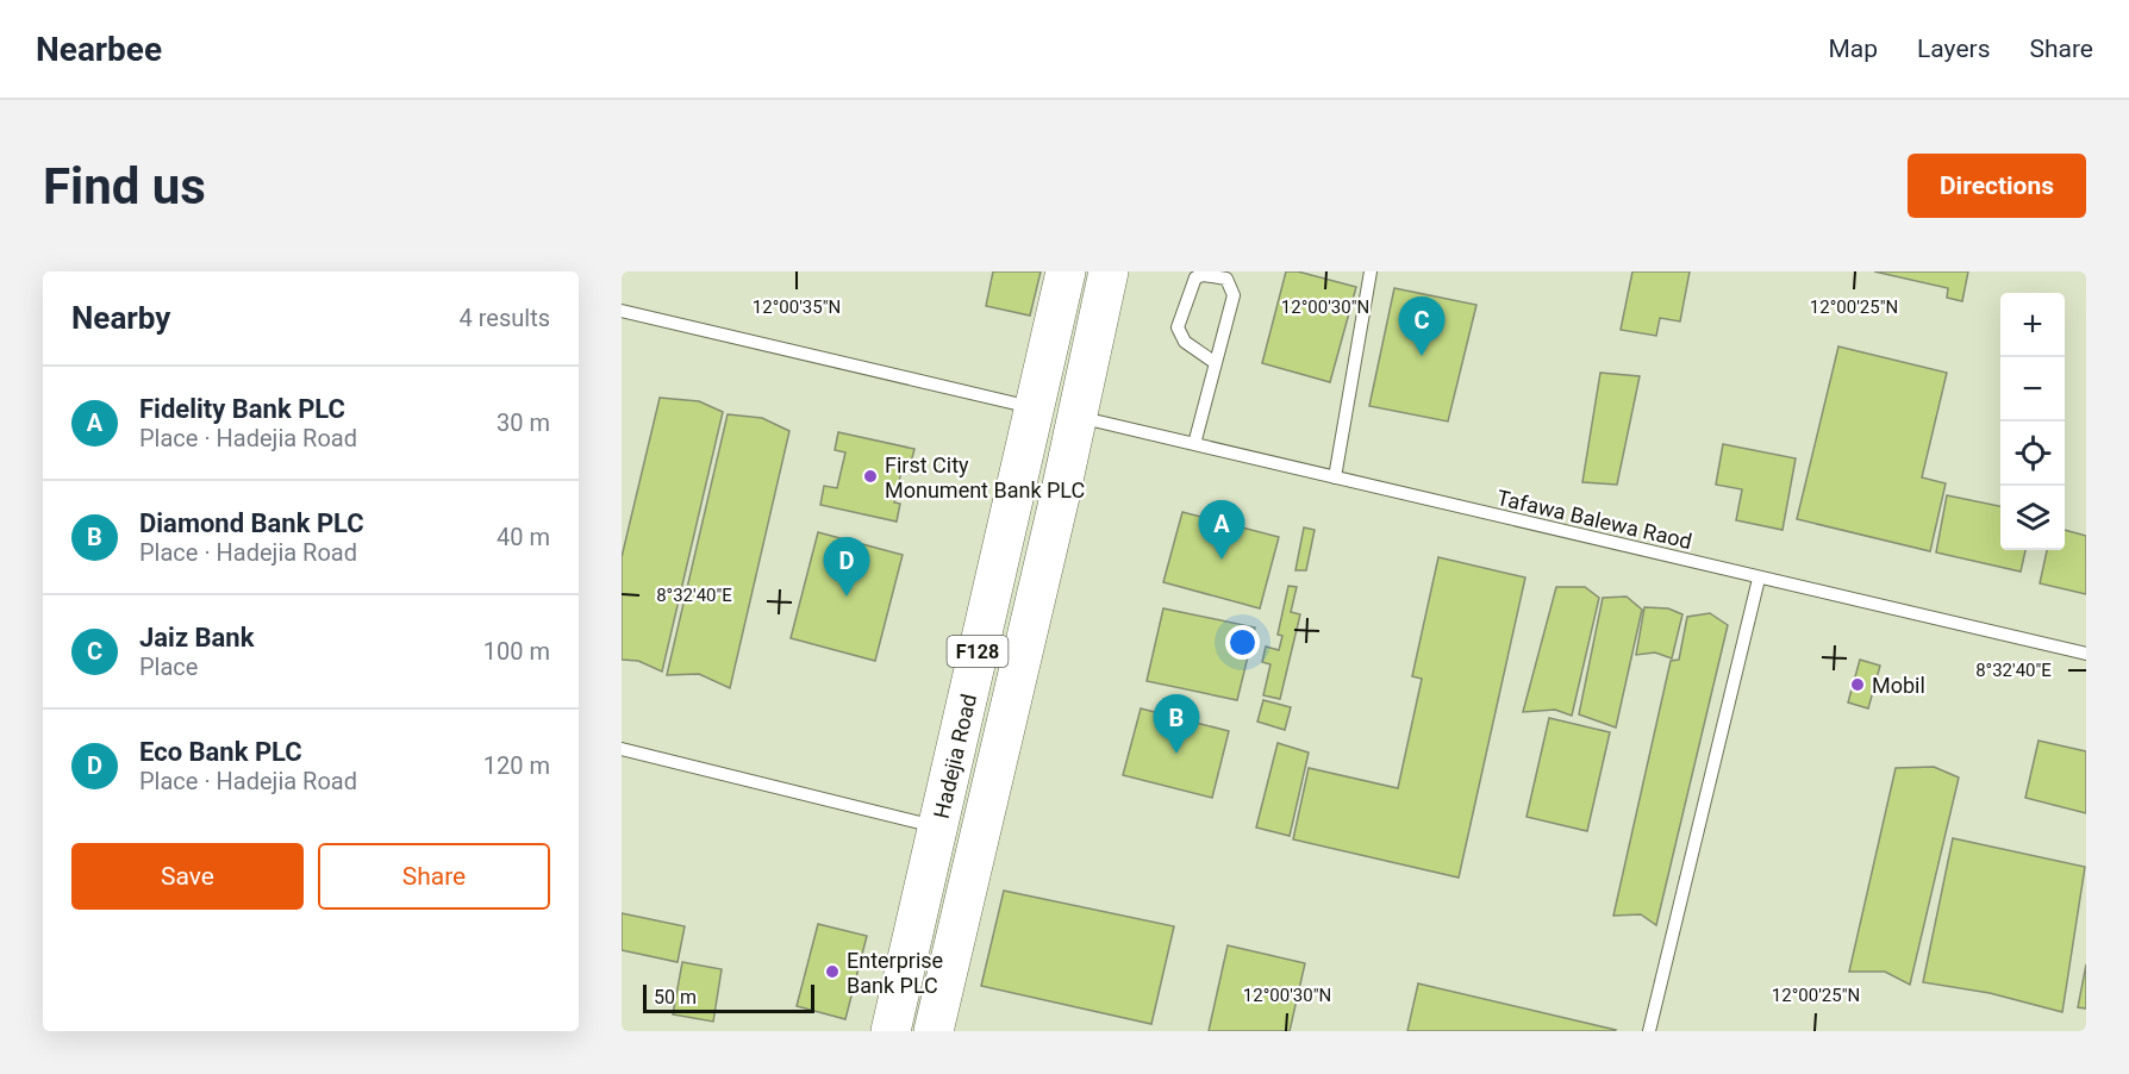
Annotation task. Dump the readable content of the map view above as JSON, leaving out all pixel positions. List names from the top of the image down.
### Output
{
  "streets": {
    "main road": ["F128", "Hadejia Road"],
    "lane": ["Tafawa Balewa Raod"]
  },
  "crossings": [
    ["Tafawa Balewa Raod", "F128"]
  ],
  "places": ["First City Monument Bank PLC", "Mobil", "Enterprise Bank PLC"],
  "scale_bar": "50 m",
  "page": {
    "header": "Nearbee",
    "nav": ["Map", "Layers", "Share"],
    "buttons": [
      "Directions",
      ["Save", "Share"]
    ],
    "title": "Find us",
    "heading": ["Nearby", "4 results"],
    "map_buttons": ["+", "−"],
    "pins": [
      "C",
      "A",
      "D",
      "B"
    ],
    "list": [
      {
        "mark": "A",
        "name": "Fidelity Bank PLC",
        "note": "Place · Hadejia Road",
        "value": "30 m"
      },
      {
        "mark": "B",
        "name": "Diamond Bank PLC",
        "note": "Place · Hadejia Road",
        "value": "40 m"
      },
      {
        "mark": "C",
        "name": "Jaiz Bank",
        "note": "Place",
        "value": "100 m"
      },
      {
        "mark": "D",
        "name": "Eco Bank PLC",
        "note": "Place · Hadejia Road",
        "value": "120 m"
      }
    ],
    "scale": "50 m"
  },
  "coordinates": [
    "12°00'35\"N",
    "12°00'30\"N",
    "12°00'25\"N",
    "8°32'40\"E"
  ]
}
